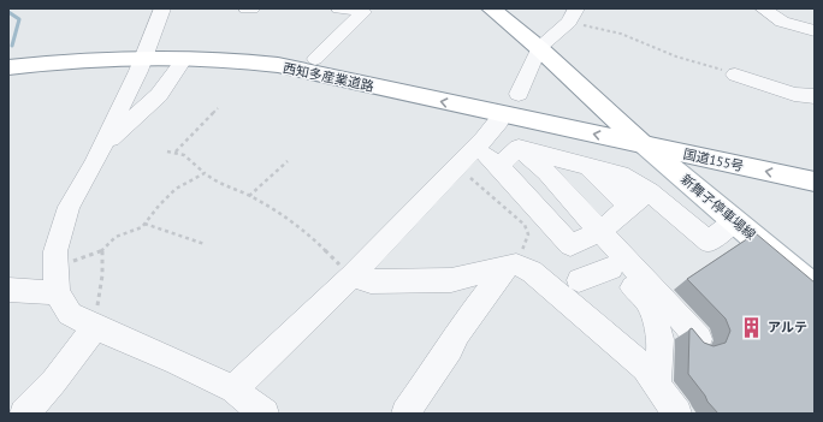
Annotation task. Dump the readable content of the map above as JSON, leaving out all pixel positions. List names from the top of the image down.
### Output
{
  "streets": {
    "main road": ["西知多産業道路", "国道155号", "新舞子停車場線"]
  },
  "crossings": [
    ["西知多産業道路", "国道155号"],
    ["西知多産業道路", "新舞子停車場線"],
    ["国道155号", "新舞子停車場線"]
  ],
  "places": {
    "building": ["アルテ"]
  }
}
